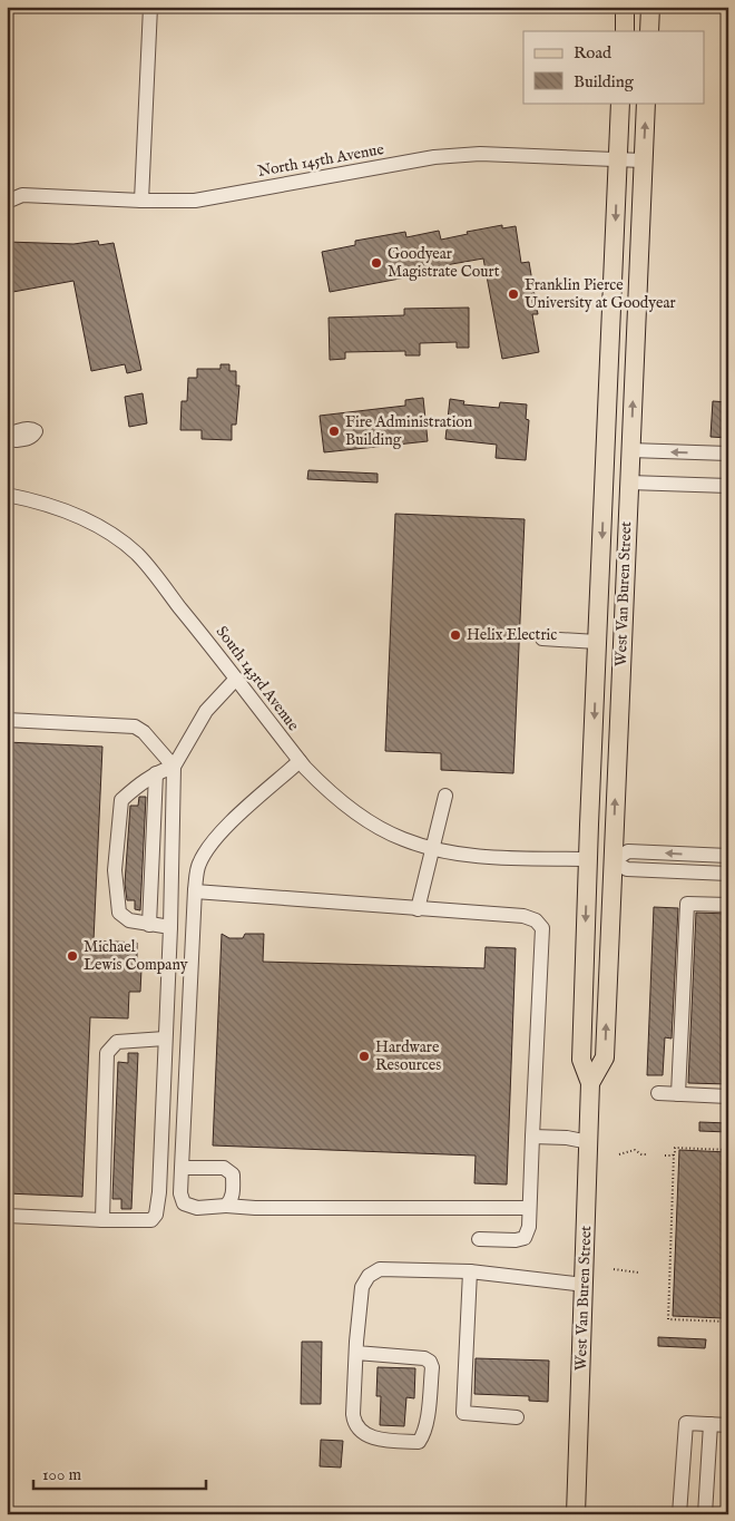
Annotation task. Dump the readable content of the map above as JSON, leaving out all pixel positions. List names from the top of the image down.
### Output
{
  "streets": {
    "main road": ["West Van Buren Street"],
    "street": ["North 145th Avenue", "South 143rd Avenue"]
  },
  "crossings": [
    ["North 145th Avenue", "West Van Buren Street"],
    ["West Van Buren Street", "South 143rd Avenue"]
  ],
  "places": [
    "Goodyear Magistrate Court",
    "Franklin Pierce University at Goodyear",
    "Fire Administration Building",
    "Helix Electric",
    "Michael Lewis Company",
    "Hardware Resources"
  ],
  "legend": ["Road", "Building"],
  "scale_bar": "100 m"
}
